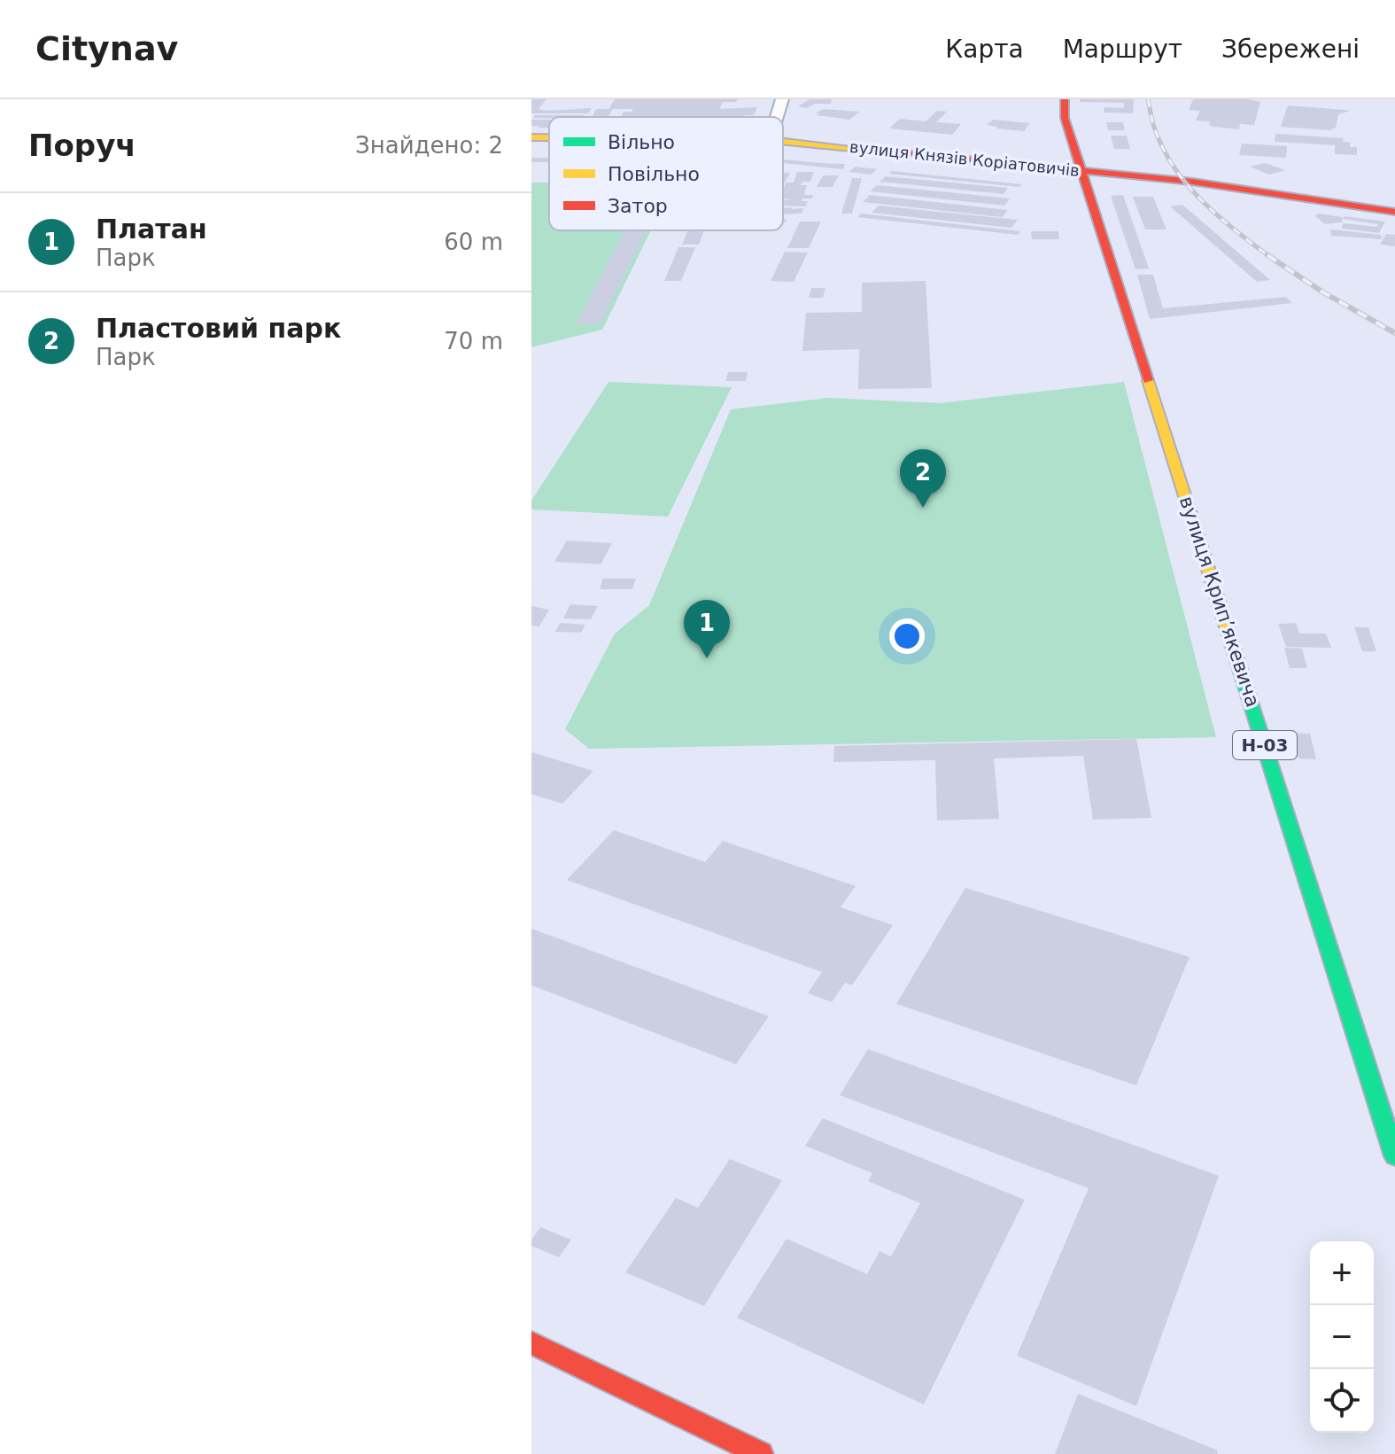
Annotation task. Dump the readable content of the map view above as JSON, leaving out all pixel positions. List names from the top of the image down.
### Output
{
  "streets": {
    "main road": ["вулиця Князів Коріатовичів", "вулиця Крипʼякевича", "Н-03"]
  },
  "crossings": [
    ["вулиця Князів Коріатовичів", "вулиця Крипʼякевича"],
    ["вулиця Князів Коріатовичів", "Н-03"],
    ["вулиця Крипʼякевича", "Н-03"]
  ],
  "legend": ["Вільно", "Повільно", "Затор"],
  "page": {
    "header": "Citynav",
    "nav": ["Карта", "Маршрут", "Збережені"],
    "heading": ["Поруч", "Знайдено: 2"],
    "list": [
      {
        "mark": "1",
        "name": "Платан",
        "note": "Парк",
        "value": "60 m"
      },
      {
        "mark": "2",
        "name": "Пластовий парк",
        "note": "Парк",
        "value": "70 m"
      }
    ],
    "pins": ["2", "1"],
    "map_buttons": ["+", "−"]
  }
}
